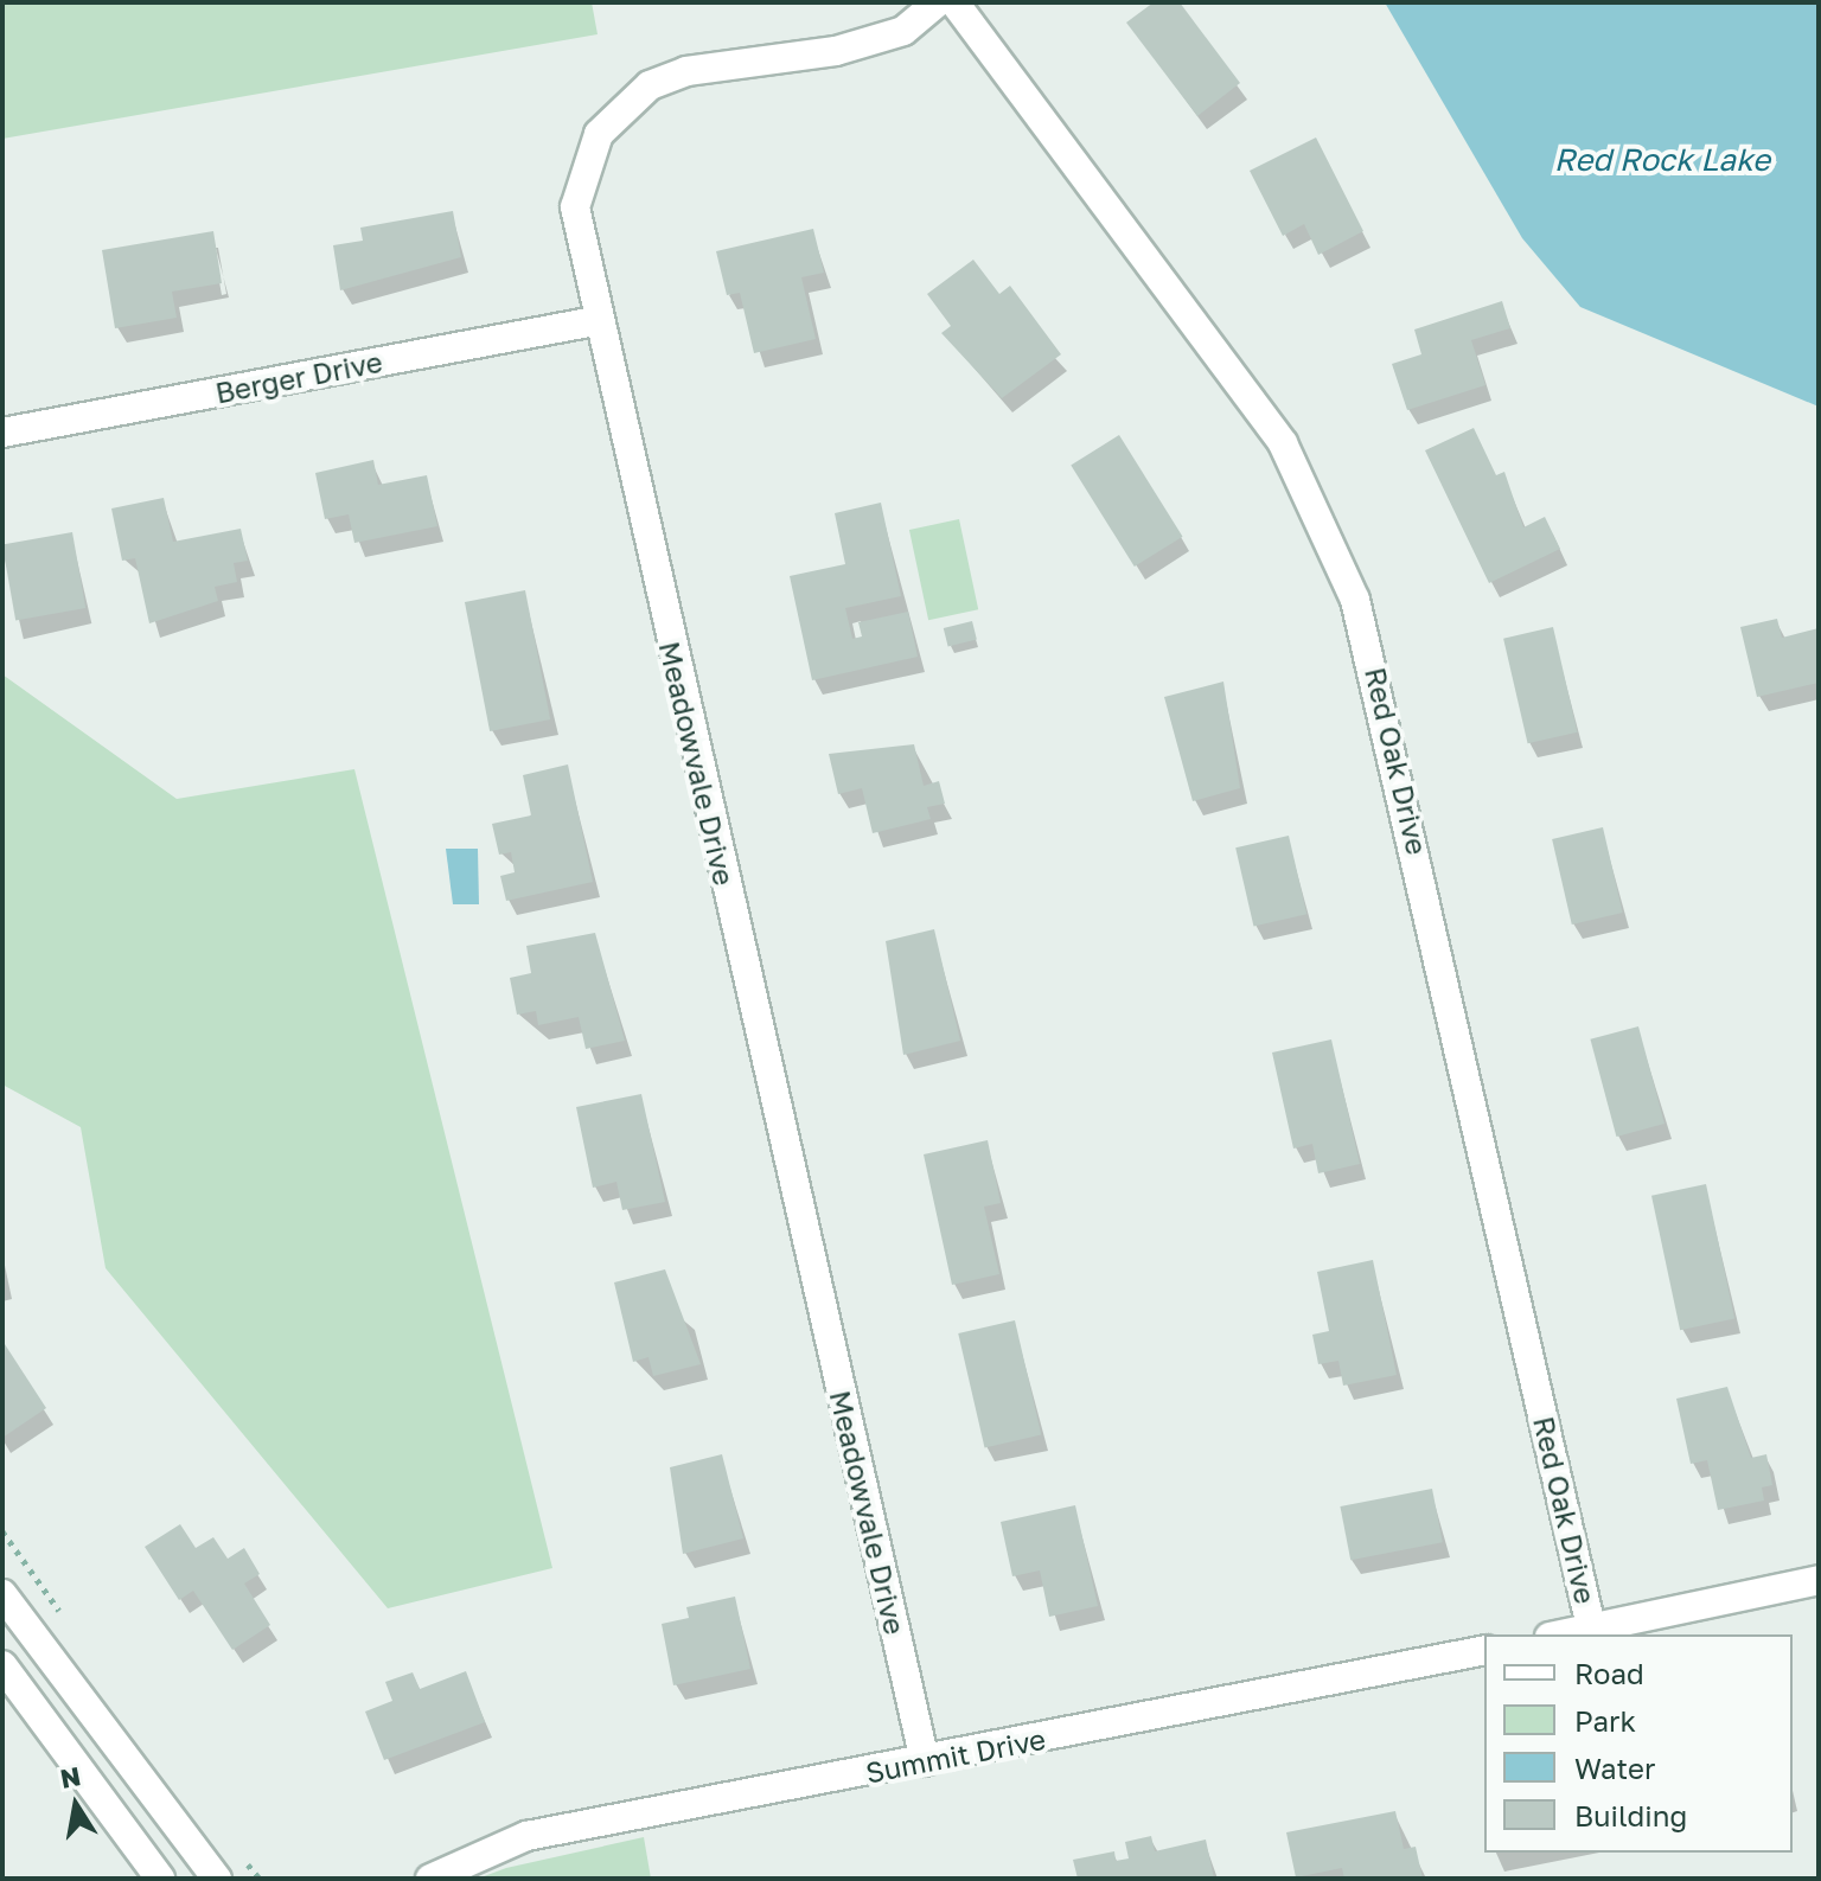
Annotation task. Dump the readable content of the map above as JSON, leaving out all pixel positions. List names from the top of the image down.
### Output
{
  "streets": {
    "street": [
      "Berger Drive",
      "Red Oak Drive",
      "Meadowvale Drive",
      "Summit Drive"
    ]
  },
  "crossings": [
    ["Berger Drive", "Meadowvale Drive"],
    ["Meadowvale Drive", "Summit Drive"]
  ],
  "water": ["Red Rock Lake"],
  "legend": [
    "Road",
    "Park",
    "Water",
    "Building"
  ],
  "north": "top"
}
